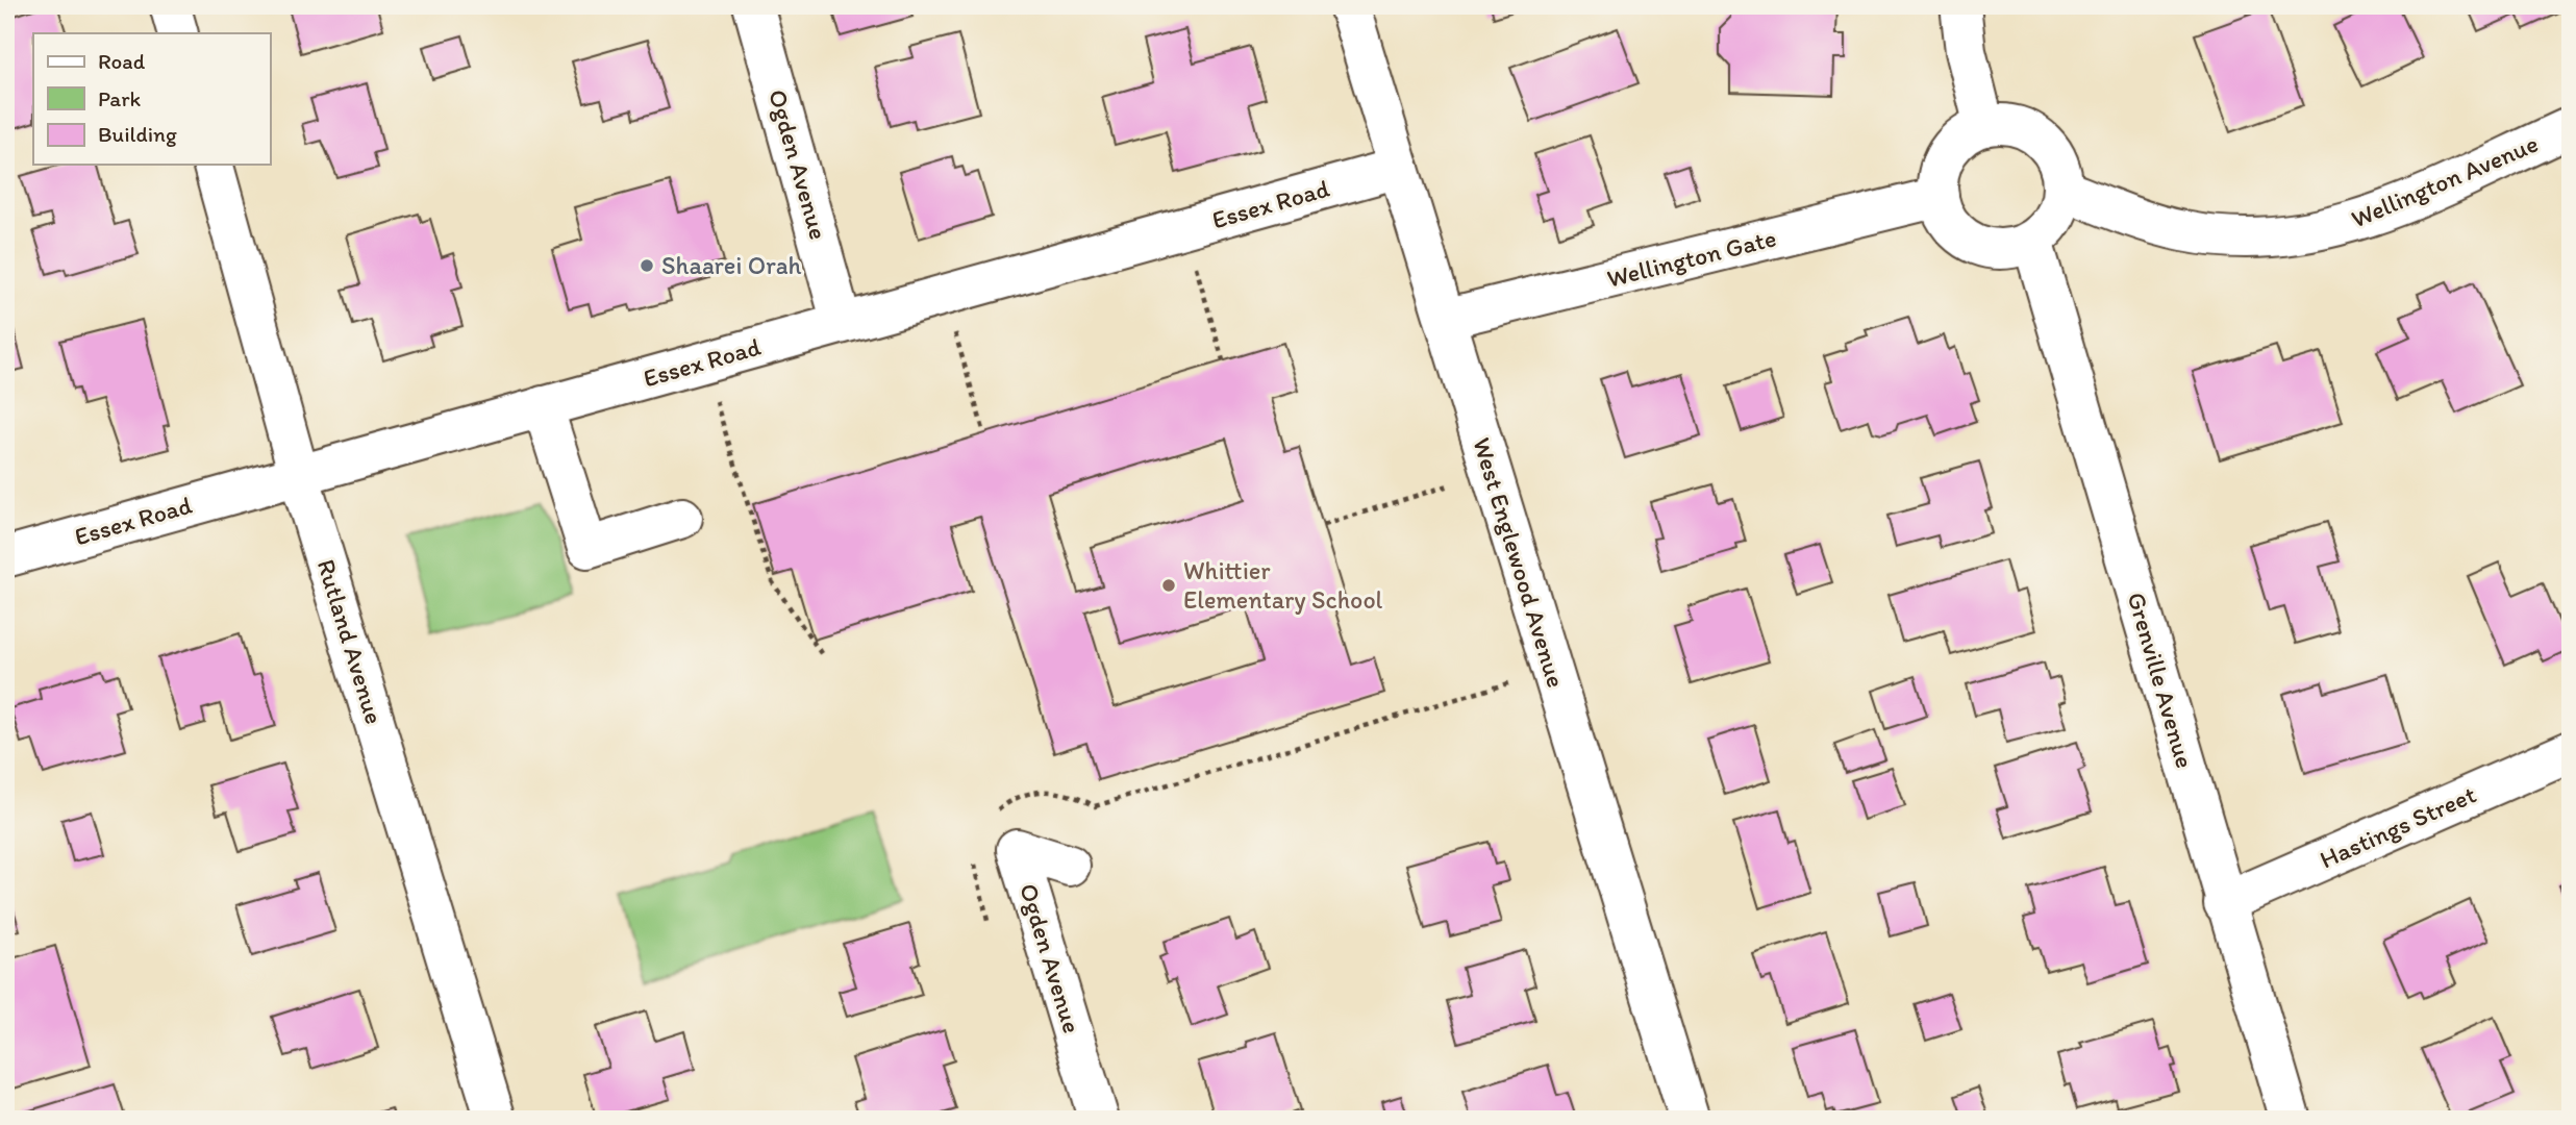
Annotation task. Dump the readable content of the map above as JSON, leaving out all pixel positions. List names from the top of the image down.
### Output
{
  "streets": {
    "street": [
      "Ogden Avenue",
      "Wellington Avenue",
      "Essex Road",
      "Wellington Gate",
      "West Englewood Avenue",
      "Rutland Avenue",
      "Grenville Avenue",
      "Hastings Street"
    ]
  },
  "crossings": [
    ["Ogden Avenue", "Essex Road"],
    ["Wellington Avenue", "Wellington Gate"],
    ["Wellington Avenue", "Grenville Avenue"],
    ["Essex Road", "West Englewood Avenue"],
    ["Essex Road", "Rutland Avenue"],
    ["Wellington Gate", "West Englewood Avenue"],
    ["Wellington Gate", "Grenville Avenue"],
    ["Grenville Avenue", "Hastings Street"]
  ],
  "places": ["Shaarei Orah", "Whittier Elementary School"],
  "legend": ["Road", "Park", "Building"]
}
